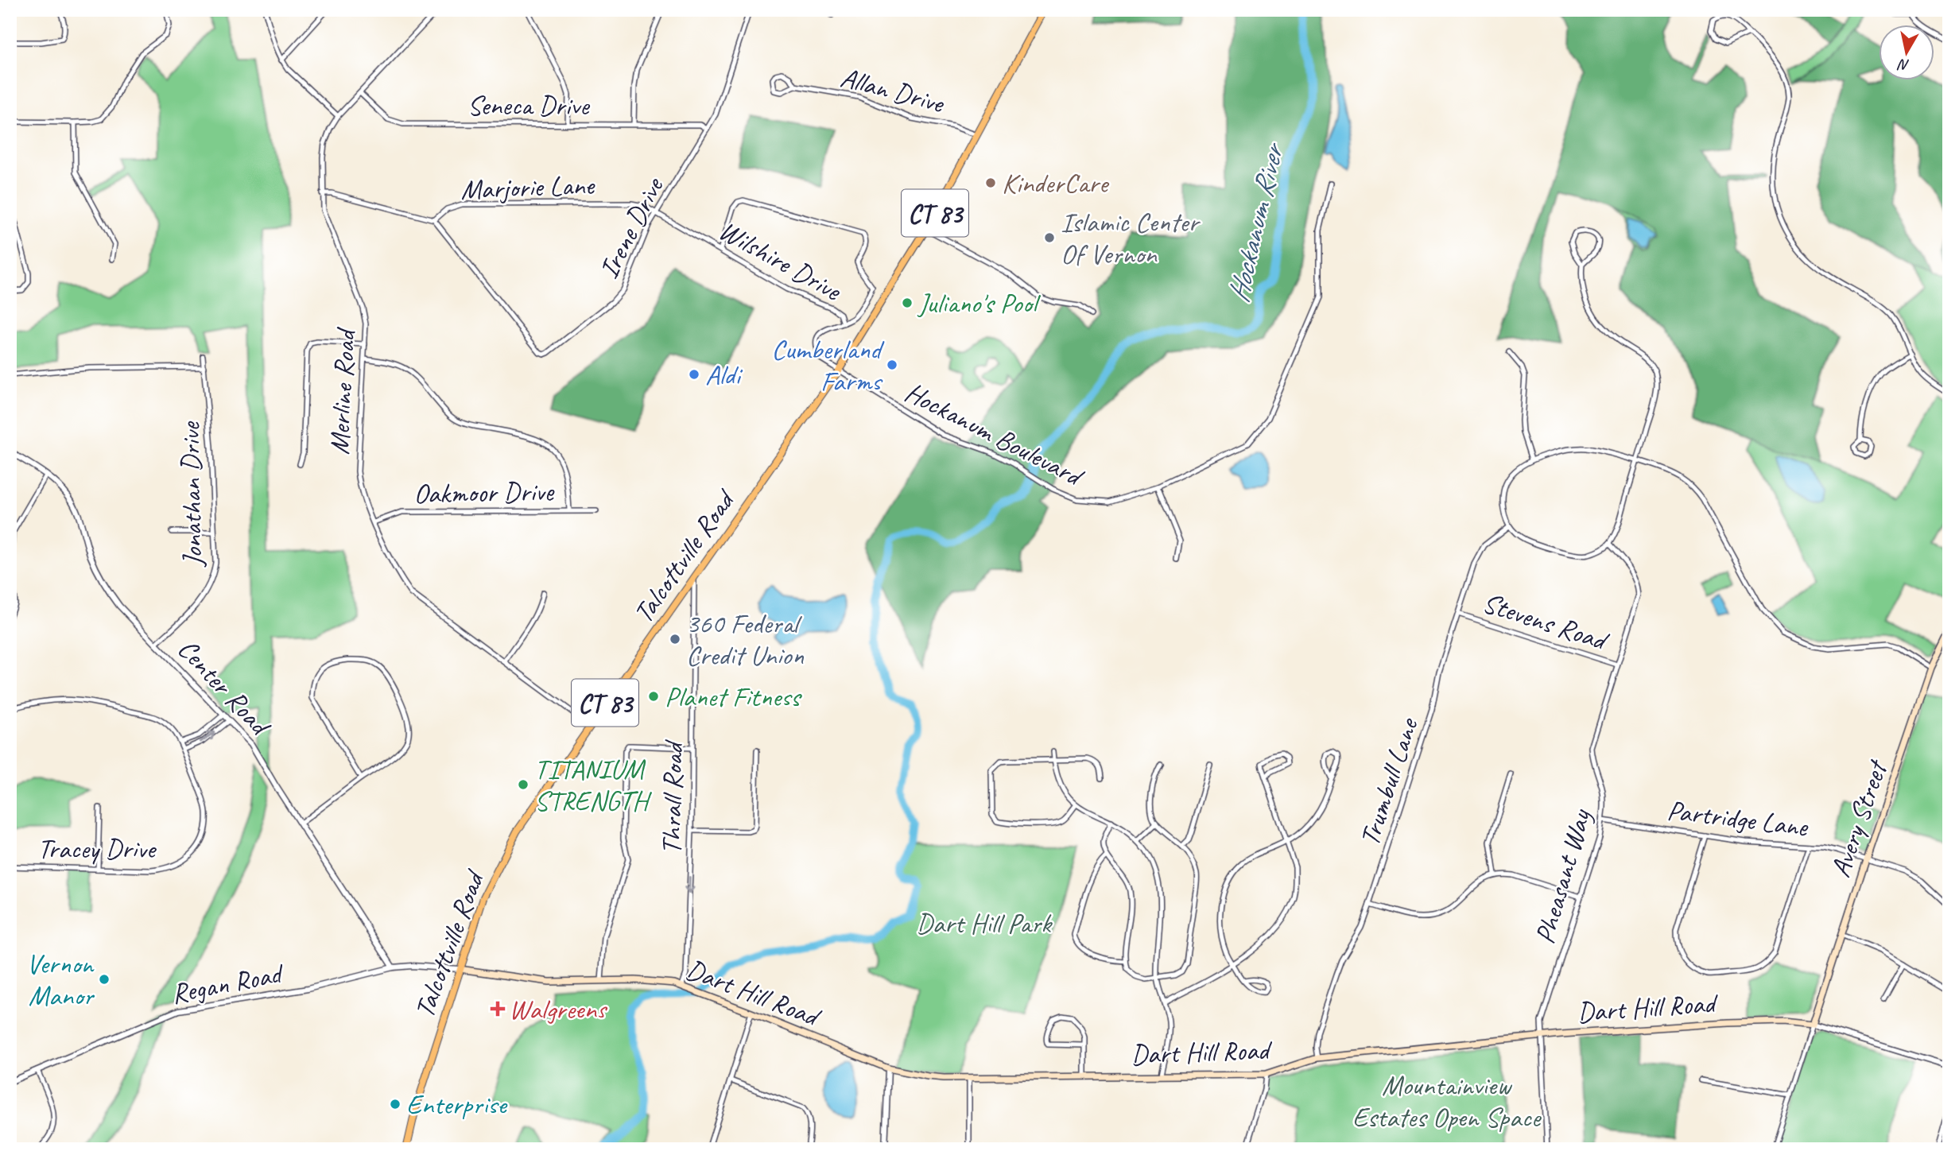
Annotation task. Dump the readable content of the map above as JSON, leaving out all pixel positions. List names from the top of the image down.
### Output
{
  "streets": {
    "main road": [
      "CT 83",
      "Talcottville Road",
      "Avery Street",
      "Dart Hill Road"
    ],
    "street": [
      "Allan Drive",
      "Seneca Drive",
      "Marjorie Lane",
      "Irene Drive",
      "Wilshire Drive",
      "Merline Road",
      "Hockanum Boulevard",
      "Oakmoor Drive",
      "Jonathan Drive",
      "Stevens Road",
      "Center Road",
      "Trumbull Lane",
      "Thrall Road",
      "Partridge Lane",
      "Tracey Drive",
      "Pheasant Way",
      "Regan Road"
    ]
  },
  "crossings": [
    ["Allan Drive", "Talcottville Road"],
    ["Seneca Drive", "Irene Drive"],
    ["Seneca Drive", "Merline Road"],
    ["Marjorie Lane", "Irene Drive"],
    ["Marjorie Lane", "Wilshire Drive"],
    ["Irene Drive", "Wilshire Drive"],
    ["Wilshire Drive", "Hockanum Boulevard"],
    ["Wilshire Drive", "Talcottville Road"],
    ["Merline Road", "Oakmoor Drive"],
    ["Merline Road", "Talcottville Road"],
    ["Hockanum Boulevard", "Talcottville Road"],
    ["Jonathan Drive", "Center Road"],
    ["Talcottville Road", "Thrall Road"],
    ["Talcottville Road", "Regan Road"],
    ["Talcottville Road", "Dart Hill Road"],
    ["Stevens Road", "Trumbull Lane"],
    ["Stevens Road", "Pheasant Way"],
    ["Center Road", "Regan Road"],
    ["Trumbull Lane", "Pheasant Way"],
    ["Trumbull Lane", "Dart Hill Road"],
    ["Thrall Road", "Dart Hill Road"],
    ["Partridge Lane", "Avery Street"],
    ["Partridge Lane", "Pheasant Way"],
    ["Avery Street", "Dart Hill Road"],
    ["Pheasant Way", "Dart Hill Road"],
    ["Regan Road", "Dart Hill Road"]
  ],
  "one_way": ["Thrall Road"],
  "water": ["Hockanum River"],
  "parks": ["Dart Hill Park", "Mountainview Estates Open Space"],
  "places": {
    "other": [
      "KinderCare",
      "Islamic Center Of Vernon",
      "Juliano's Pool",
      "Cumberland Farms",
      "Aldi",
      "360 Federal Credit Union",
      "Planet Fitness",
      "TITANIUM STRENGTH",
      "Vernon Manor",
      "Enterprise"
    ],
    "health": ["Walgreens"]
  },
  "north": "bottom"
}
